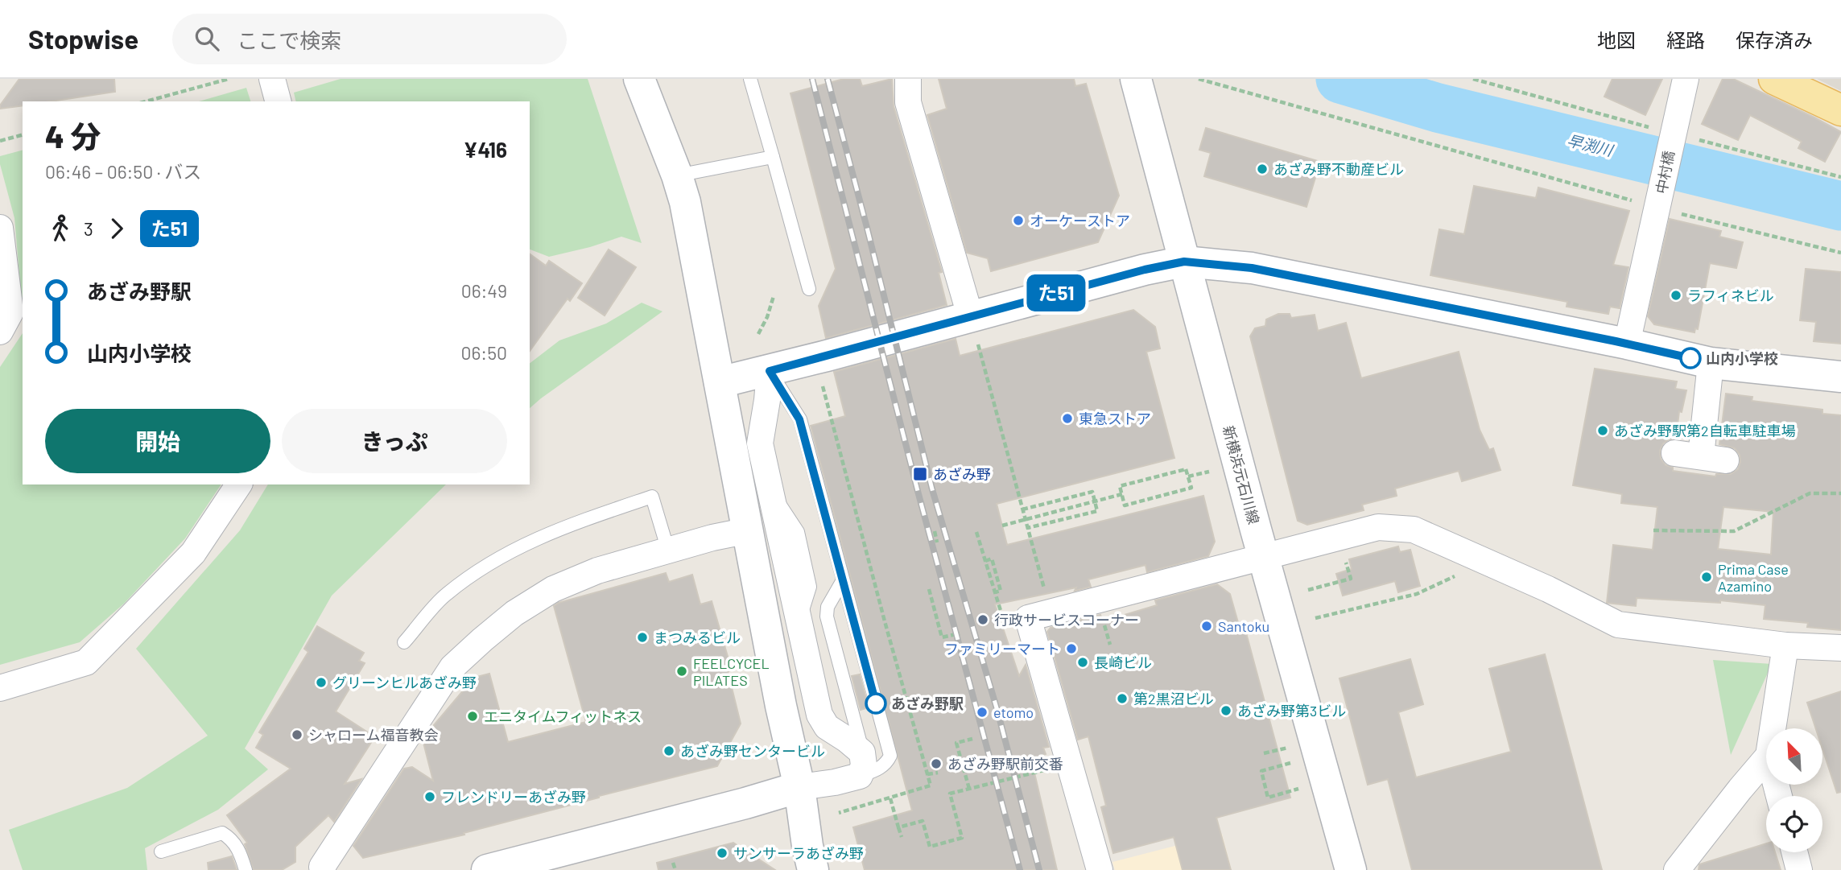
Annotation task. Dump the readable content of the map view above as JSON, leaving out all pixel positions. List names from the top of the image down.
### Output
{
  "streets": {
    "street": ["中村橋", "新横浜元石川線"]
  },
  "water": ["早渕川"],
  "places": {
    "other": [
      "あざみ野不動産ビル",
      "オーケーストア",
      "ラフィネビル",
      "山内小学校",
      "東急ストア",
      "あざみ野駅第2自転車駐車場",
      "Prima Case Azamino",
      "行政サービスコーナー",
      "Santoku",
      "まつみるビル",
      "ファミリーマート",
      "長崎ビル",
      "FEELCYCEL PILATES",
      "グリーンヒルあざみ野",
      "第2黒沼ビル",
      "あざみ野駅",
      "あざみ野第3ビル",
      "etomo",
      "エニタイムフィットネス",
      "シャローム福音教会",
      "あざみ野センタービル",
      "あざみ野駅前交番",
      "フレンドリーあざみ野",
      "サンサーラあざみ野"
    ],
    "transit": ["あざみ野"]
  },
  "lines": ["bus line た51"],
  "north": "top left",
  "page": {
    "header": "Stopwise",
    "search": "ここで検索",
    "nav": ["地図", "経路", "保存済み"],
    "on_map": "た51",
    "heading": ["4 分", "06:46 – 06:50 · バス", "¥416"],
    "legs": ["3", "た51"],
    "list": [
      {
        "name": "あざみ野駅",
        "value": "06:49"
      },
      {
        "name": "山内小学校",
        "value": "06:50"
      }
    ],
    "buttons": ["開始", "きっぷ"]
  }
}
